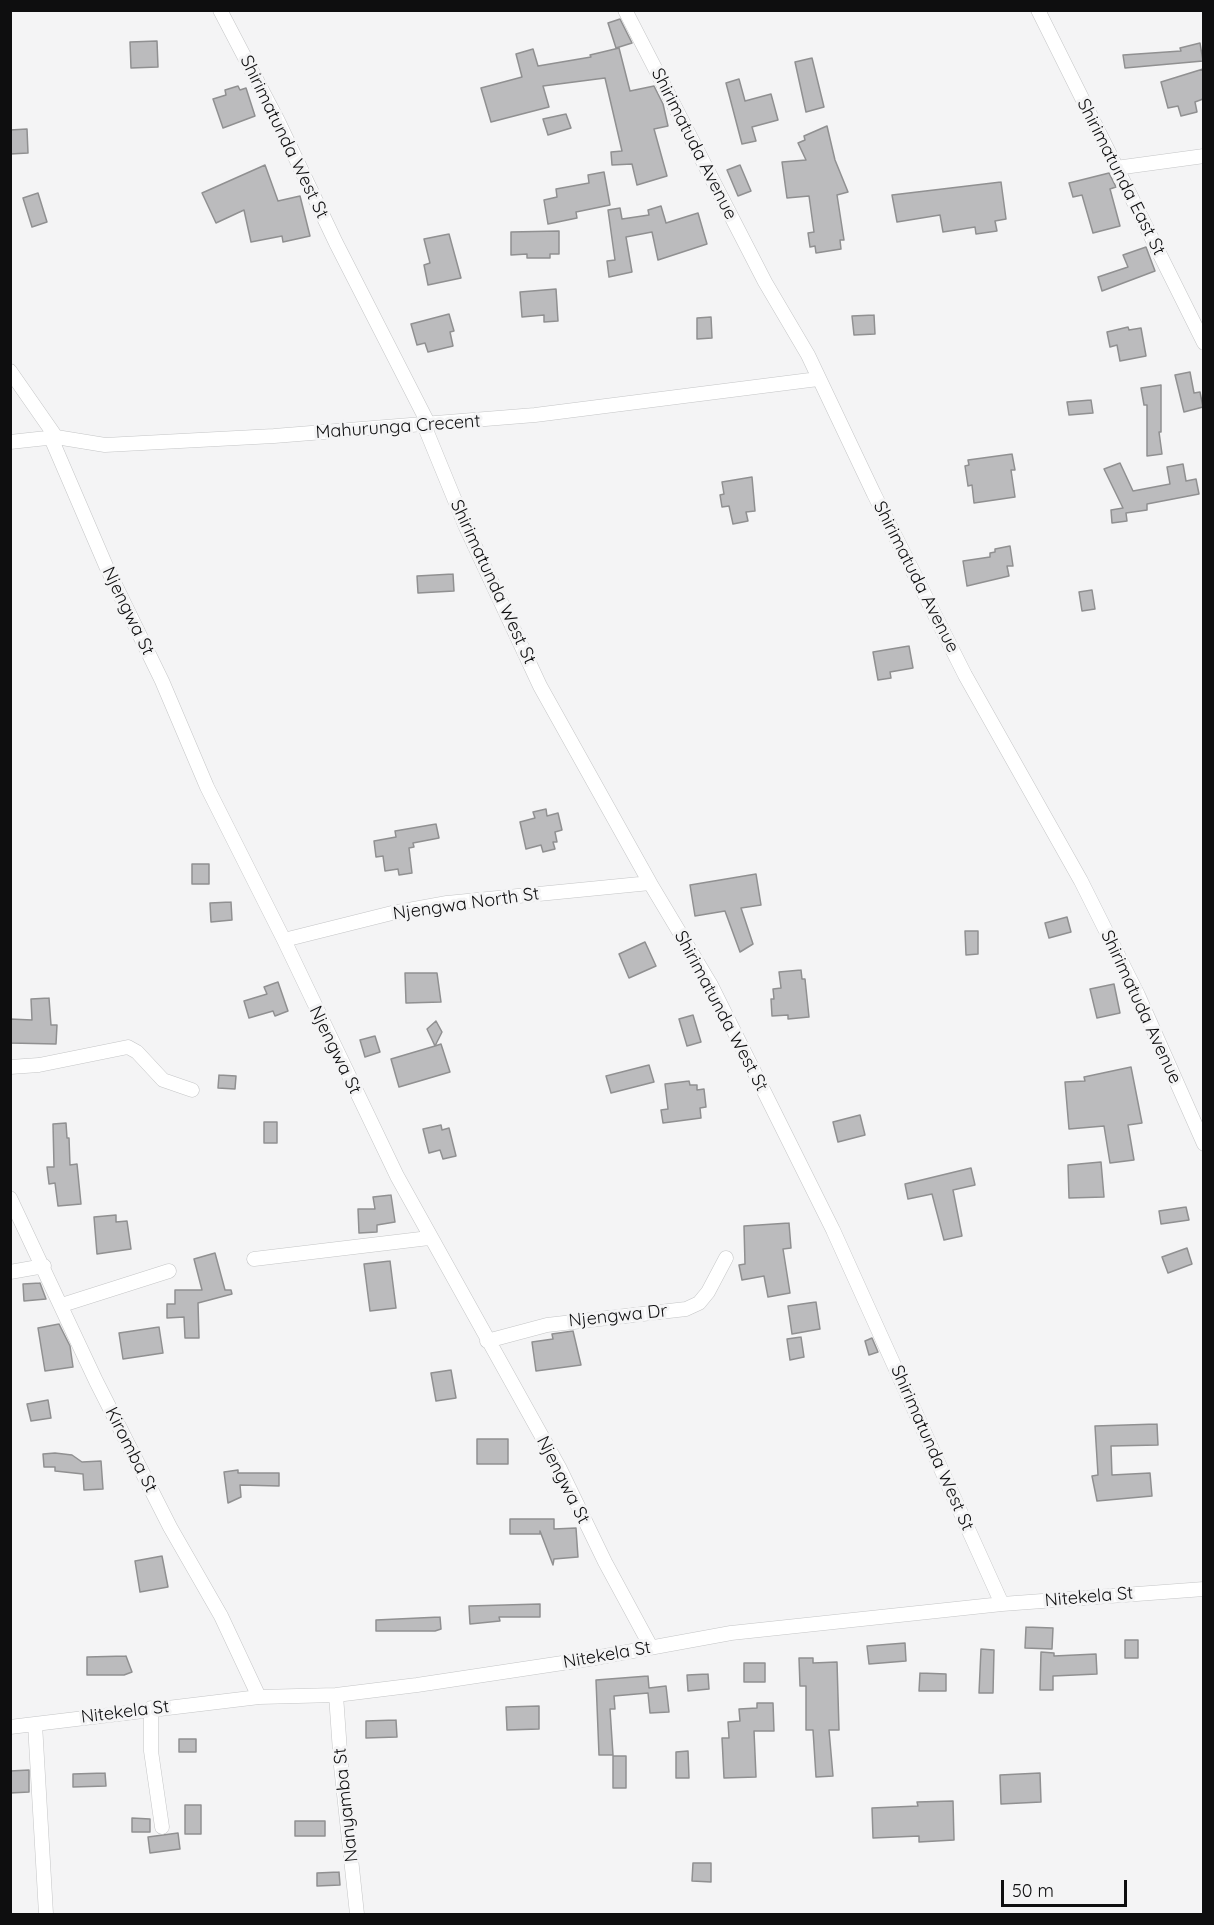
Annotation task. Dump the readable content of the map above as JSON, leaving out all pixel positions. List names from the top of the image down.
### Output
{
  "streets": {
    "street": [
      "Shirimatunda West St",
      "Shirimatuda Avenue",
      "Shirimatunda East St",
      "Mahurunga Crecent",
      "Njengwa St",
      "Njengwa North St",
      "Njengwa Dr",
      "Kiromba St",
      "Nitekela St",
      "Nanyamba St"
    ]
  },
  "crossings": [
    ["Shirimatunda West St", "Mahurunga Crecent"],
    ["Shirimatunda West St", "Njengwa North St"],
    ["Shirimatunda West St", "Nitekela St"],
    ["Shirimatuda Avenue", "Mahurunga Crecent"],
    ["Mahurunga Crecent", "Njengwa St"],
    ["Njengwa St", "Njengwa North St"],
    ["Njengwa St", "Njengwa Dr"],
    ["Njengwa St", "Nitekela St"],
    ["Kiromba St", "Nitekela St"],
    ["Nitekela St", "Nanyamba St"]
  ],
  "scale_bar": "50 m"
}
